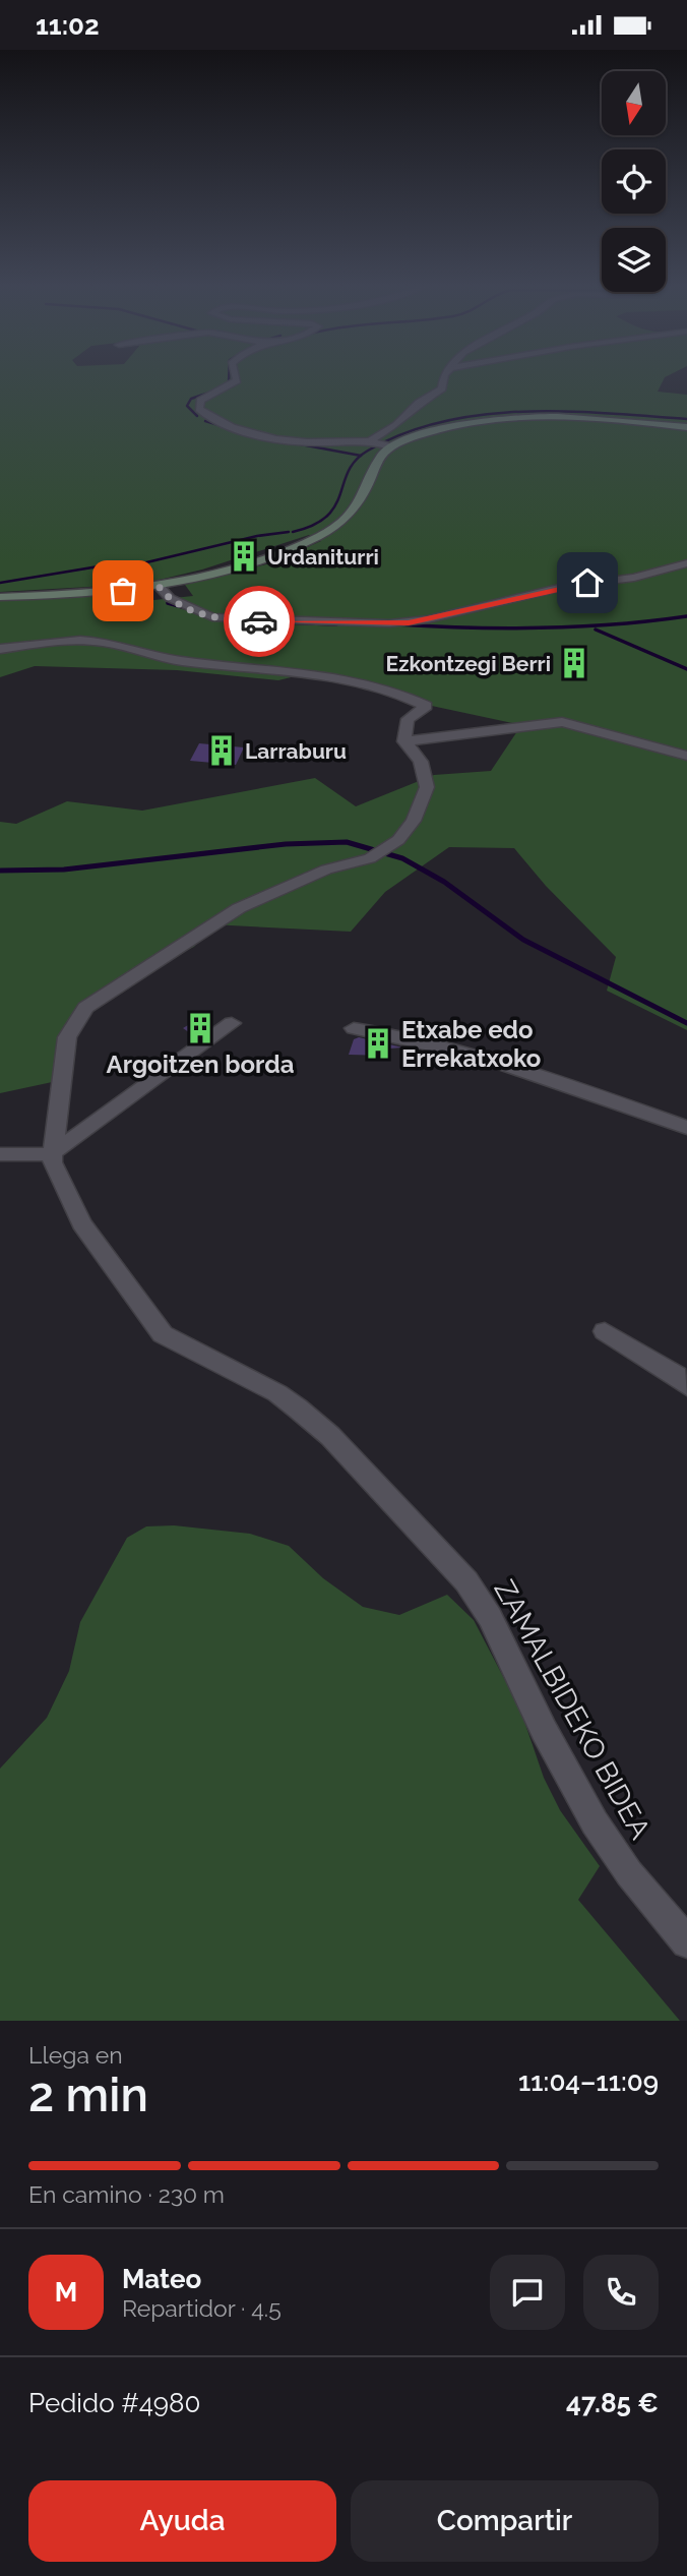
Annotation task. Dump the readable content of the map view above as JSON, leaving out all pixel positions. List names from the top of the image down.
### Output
{
  "streets": {
    "street": ["ZAMALBIDEKO BIDEA"]
  },
  "places": {
    "building": [
      "Urdaniturri",
      "Ezkontzegi Berri",
      "Larraburu",
      "Argoitzen borda",
      "Etxabe edo Errekatxoko"
    ]
  },
  "north": "bottom",
  "page": {
    "status": "11:02",
    "heading": ["2 min", "Llega en", "11:04–11:09"],
    "panel": [
      "Mateo",
      "Repartidor · 4.5",
      "Pedido #4980",
      "47.85 €"
    ],
    "bar": "En camino · 230 m",
    "round": "M",
    "buttons": ["Ayuda", "Compartir"]
  }
}
